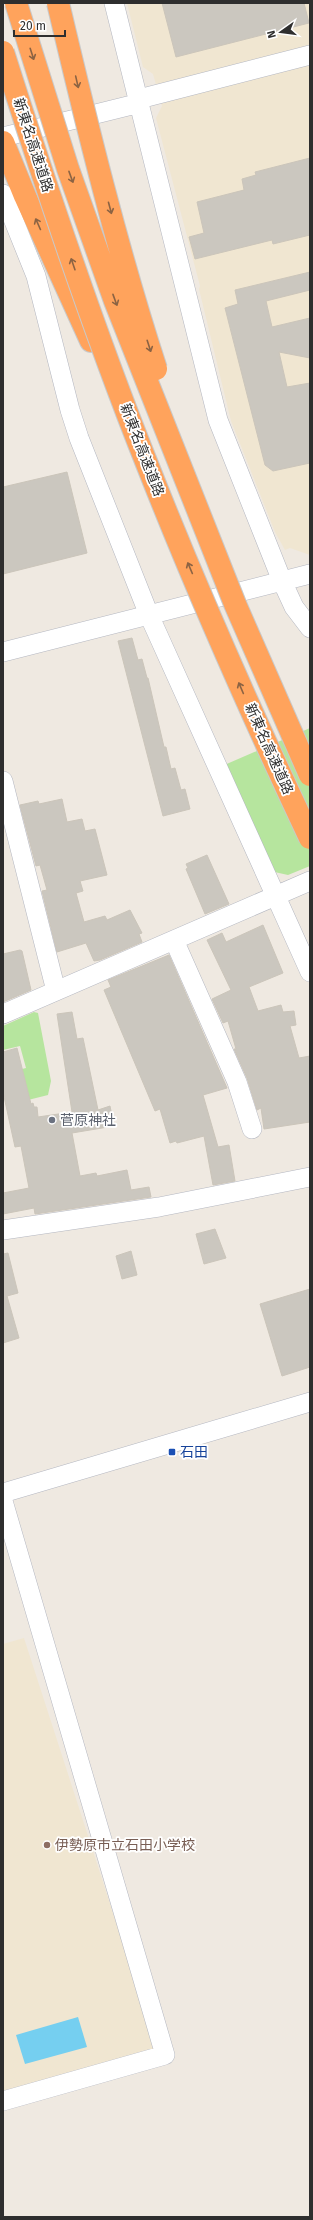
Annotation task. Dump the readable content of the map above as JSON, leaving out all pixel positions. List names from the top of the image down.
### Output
{
  "streets": {
    "highway": ["新東名高速道路"]
  },
  "places": {
    "other": ["菅原神社", "伊勢原市立石田小学校"],
    "transit": ["石田"]
  },
  "scale_bar": "20 m",
  "north": "left"
}
